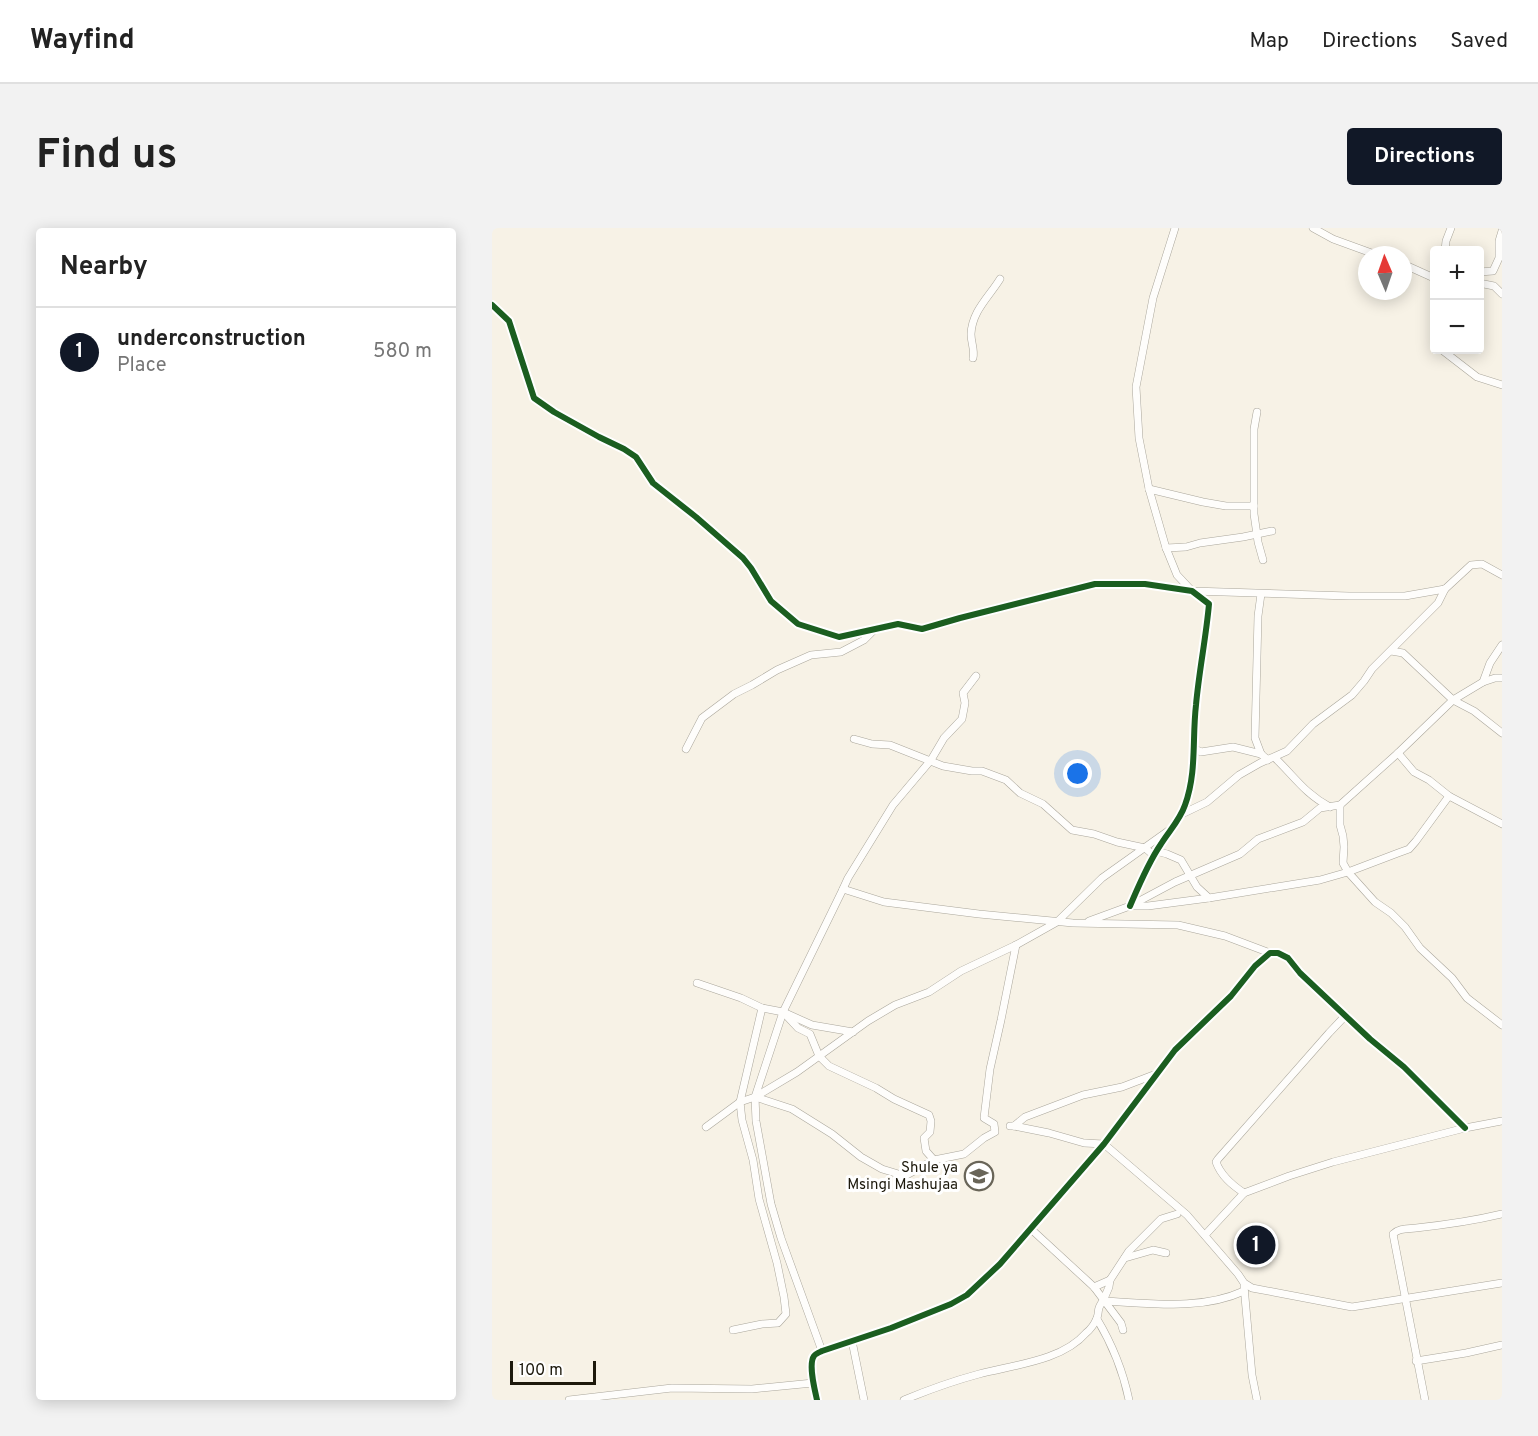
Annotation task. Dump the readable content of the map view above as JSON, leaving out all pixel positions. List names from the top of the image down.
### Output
{
  "places": {
    "school or university": ["Shule ya Msingi Mashujaa"]
  },
  "scale_bar": "100 m",
  "north": "top",
  "page": {
    "header": "Wayfind",
    "nav": ["Map", "Directions", "Saved"],
    "buttons": "Directions",
    "title": "Find us",
    "heading": "Nearby",
    "map_buttons": ["+", "−"],
    "list": [
      {
        "mark": "1",
        "name": "underconstruction",
        "note": "Place",
        "value": "580 m"
      }
    ],
    "pins": "1",
    "scale": "100 m"
  }
}
